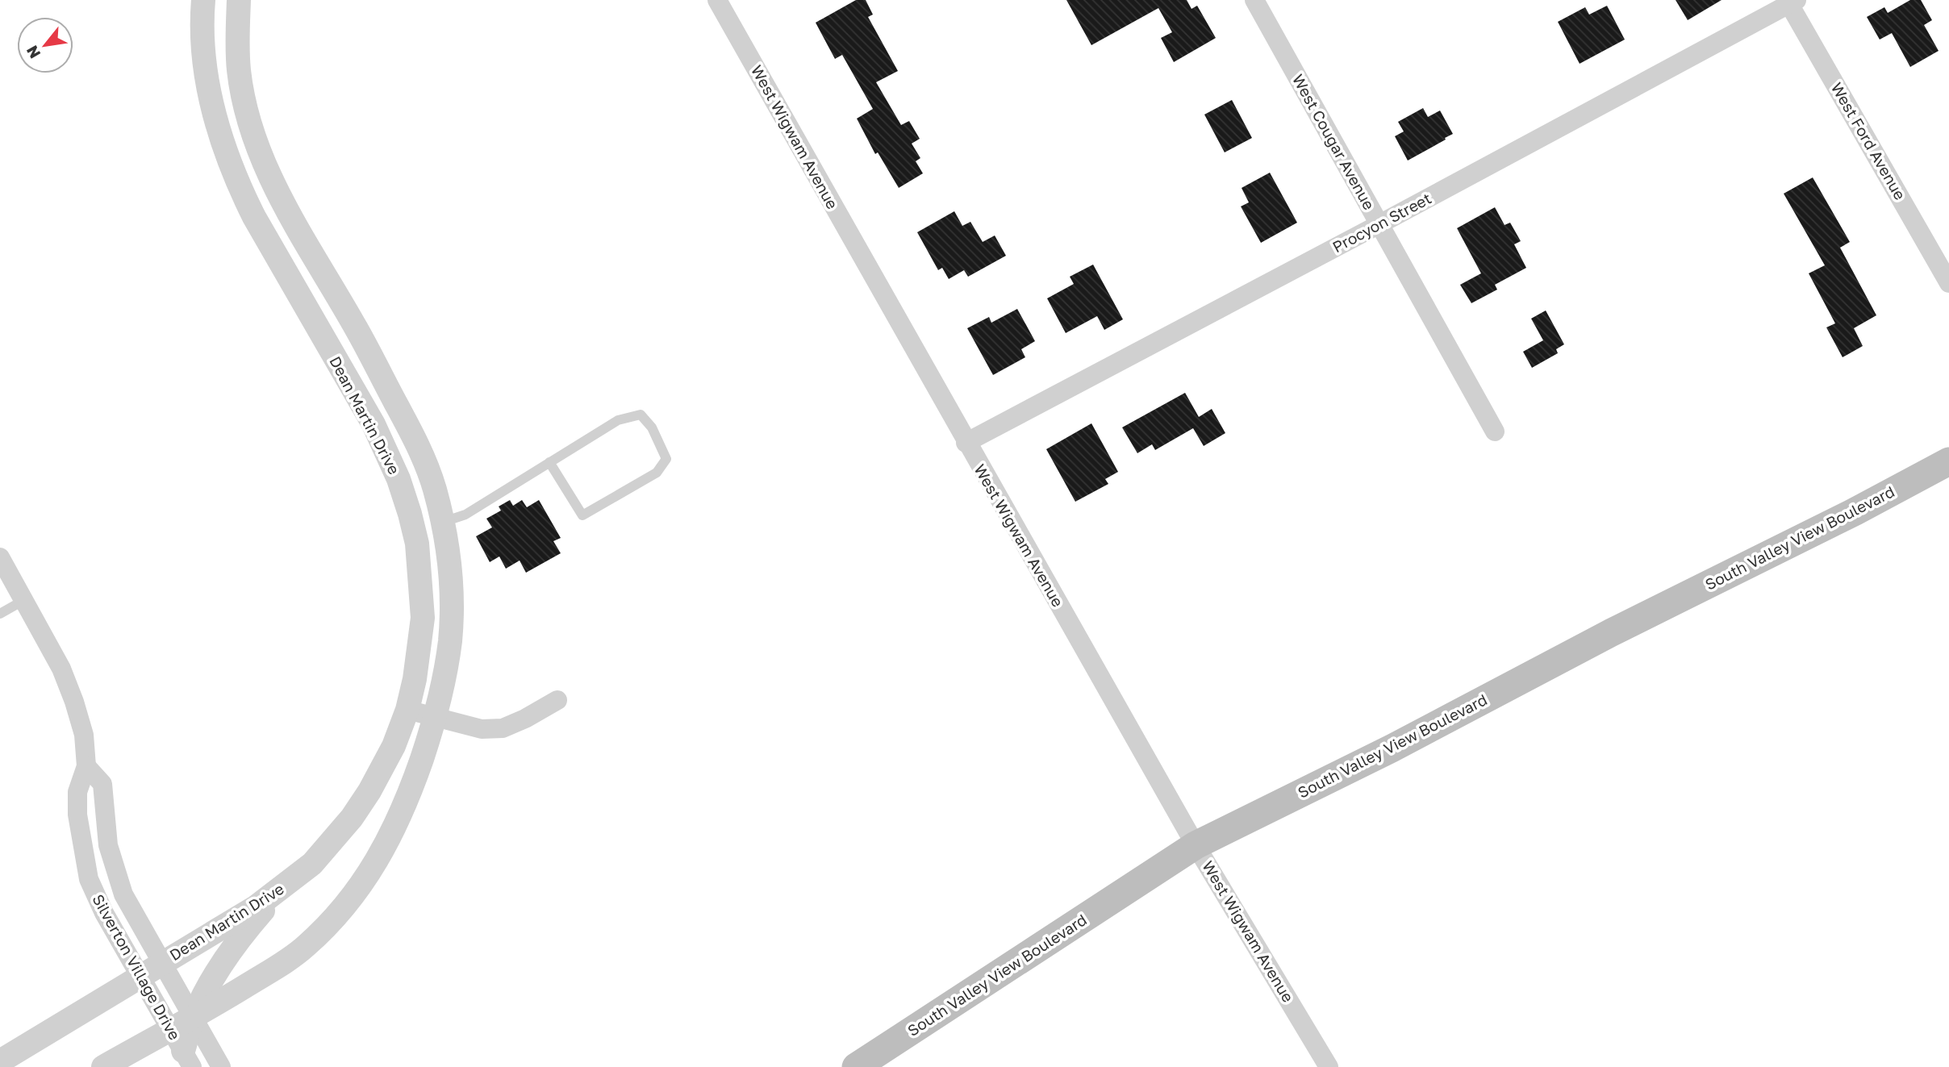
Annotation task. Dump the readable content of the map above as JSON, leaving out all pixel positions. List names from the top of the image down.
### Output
{
  "streets": {
    "main road": ["South Valley View Boulevard"],
    "street": [
      "West Wigwam Avenue",
      "West Ford Avenue",
      "West Cougar Avenue",
      "Procyon Street",
      "Dean Martin Drive",
      "Silverton Village Drive"
    ]
  },
  "crossings": [
    ["West Wigwam Avenue", "Procyon Street"],
    ["West Wigwam Avenue", "South Valley View Boulevard"],
    ["West Ford Avenue", "Procyon Street"],
    ["West Cougar Avenue", "Procyon Street"],
    ["Dean Martin Drive", "Silverton Village Drive"]
  ],
  "north": "bottom left"
}
